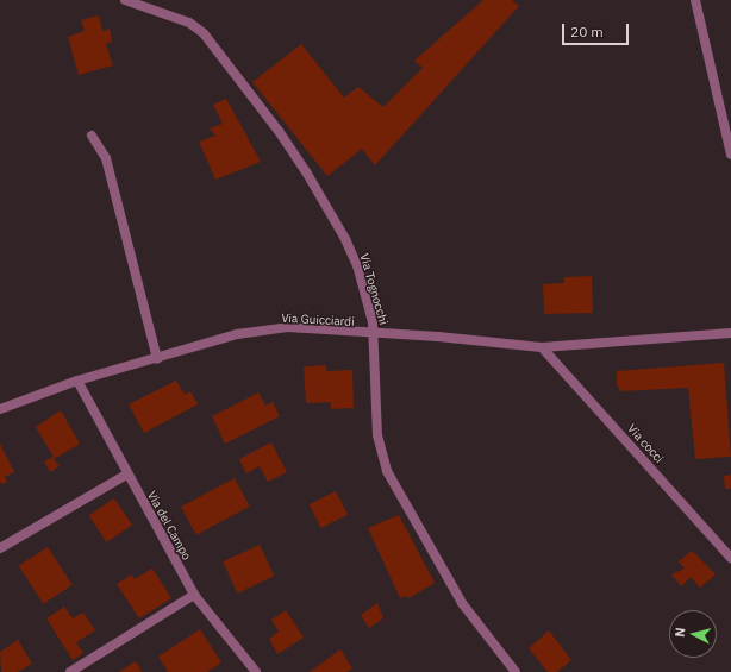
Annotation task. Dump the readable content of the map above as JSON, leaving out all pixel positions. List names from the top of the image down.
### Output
{
  "streets": {
    "street": [
      "Via Tognocchi",
      "Via Guicciardi",
      "Via cocci",
      "Via del Campo"
    ]
  },
  "crossings": [
    ["Via Tognocchi", "Via Guicciardi"],
    ["Via Guicciardi", "Via cocci"],
    ["Via Guicciardi", "Via del Campo"]
  ],
  "scale_bar": "20 m",
  "north": "left"
}
